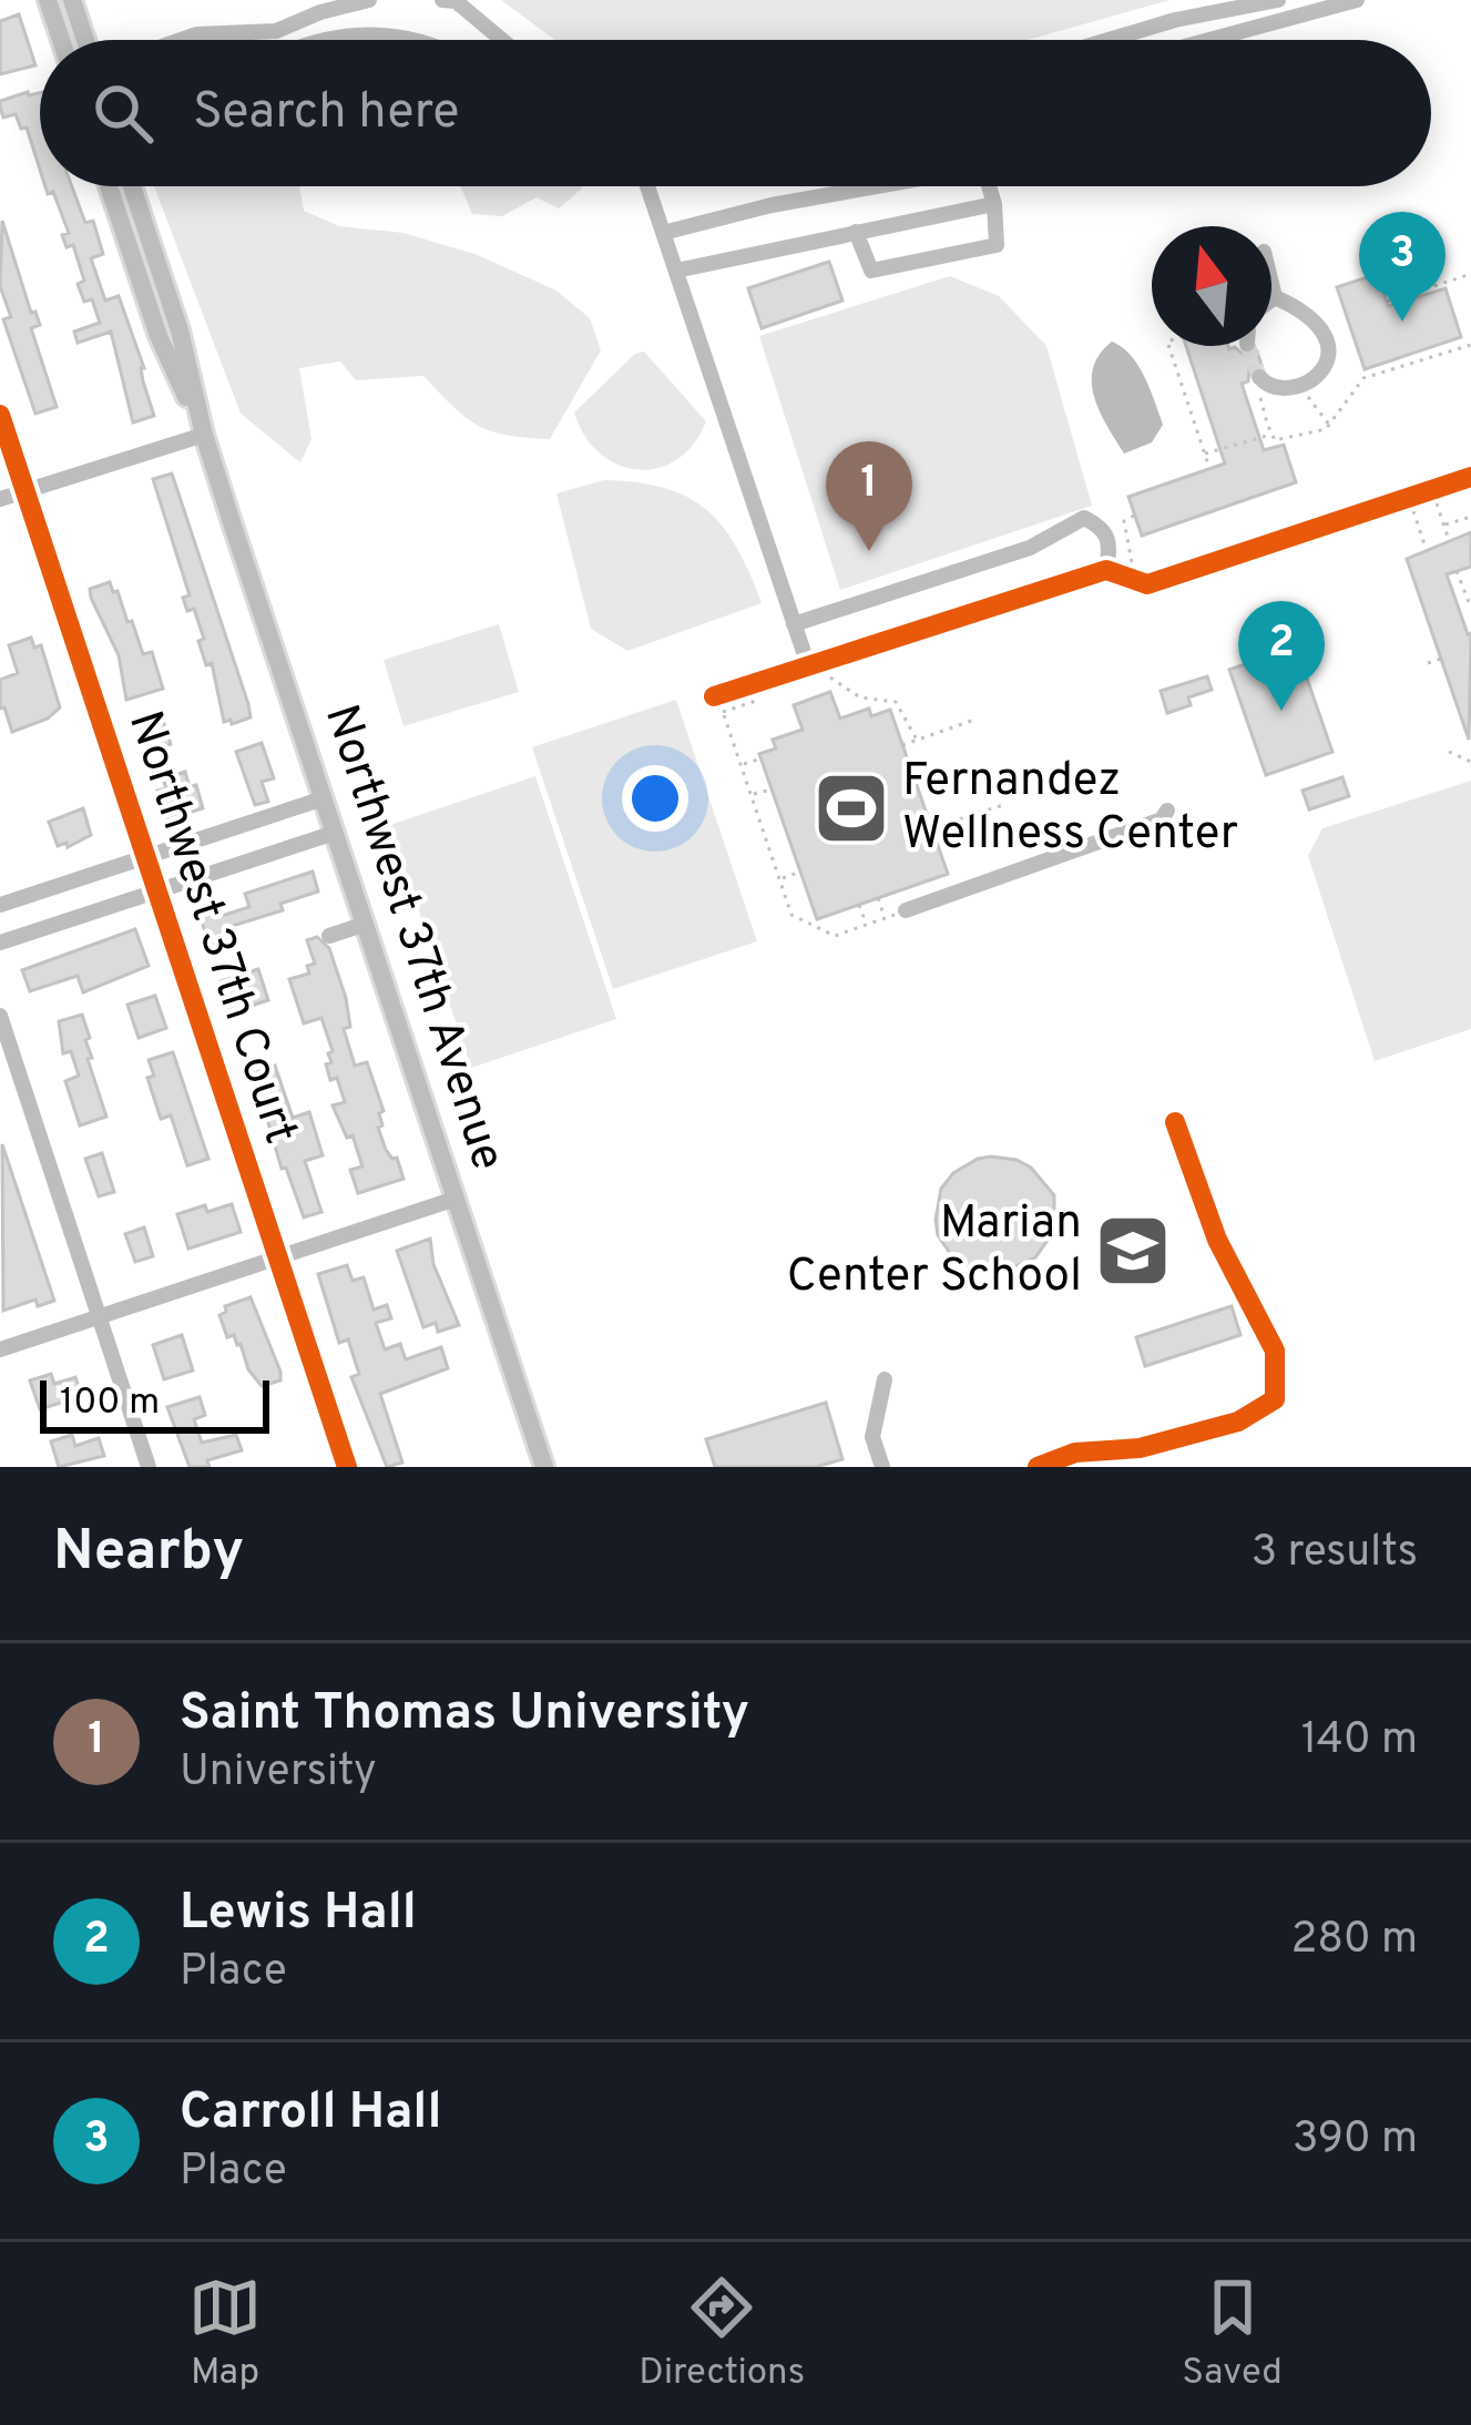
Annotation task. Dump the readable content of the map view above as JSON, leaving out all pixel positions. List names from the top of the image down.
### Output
{
  "streets": {
    "main road": ["Northwest 37th Avenue"],
    "street": ["Northwest 37th Court"]
  },
  "places": {
    "sports": ["Fernandez Wellness Center"],
    "school or university": ["Marian Center School"]
  },
  "scale_bar": "100 m",
  "north": "top",
  "page": {
    "search": "Search here",
    "pins": ["3", "1", "2"],
    "scale": "100 m",
    "heading": ["Nearby", "3 results"],
    "list": [
      {
        "mark": "1",
        "name": "Saint Thomas University",
        "note": "University",
        "value": "140 m"
      },
      {
        "mark": "2",
        "name": "Lewis Hall",
        "note": "Place",
        "value": "280 m"
      },
      {
        "mark": "3",
        "name": "Carroll Hall",
        "note": "Place",
        "value": "390 m"
      }
    ],
    "nav": ["Map", "Directions", "Saved"]
  }
}
